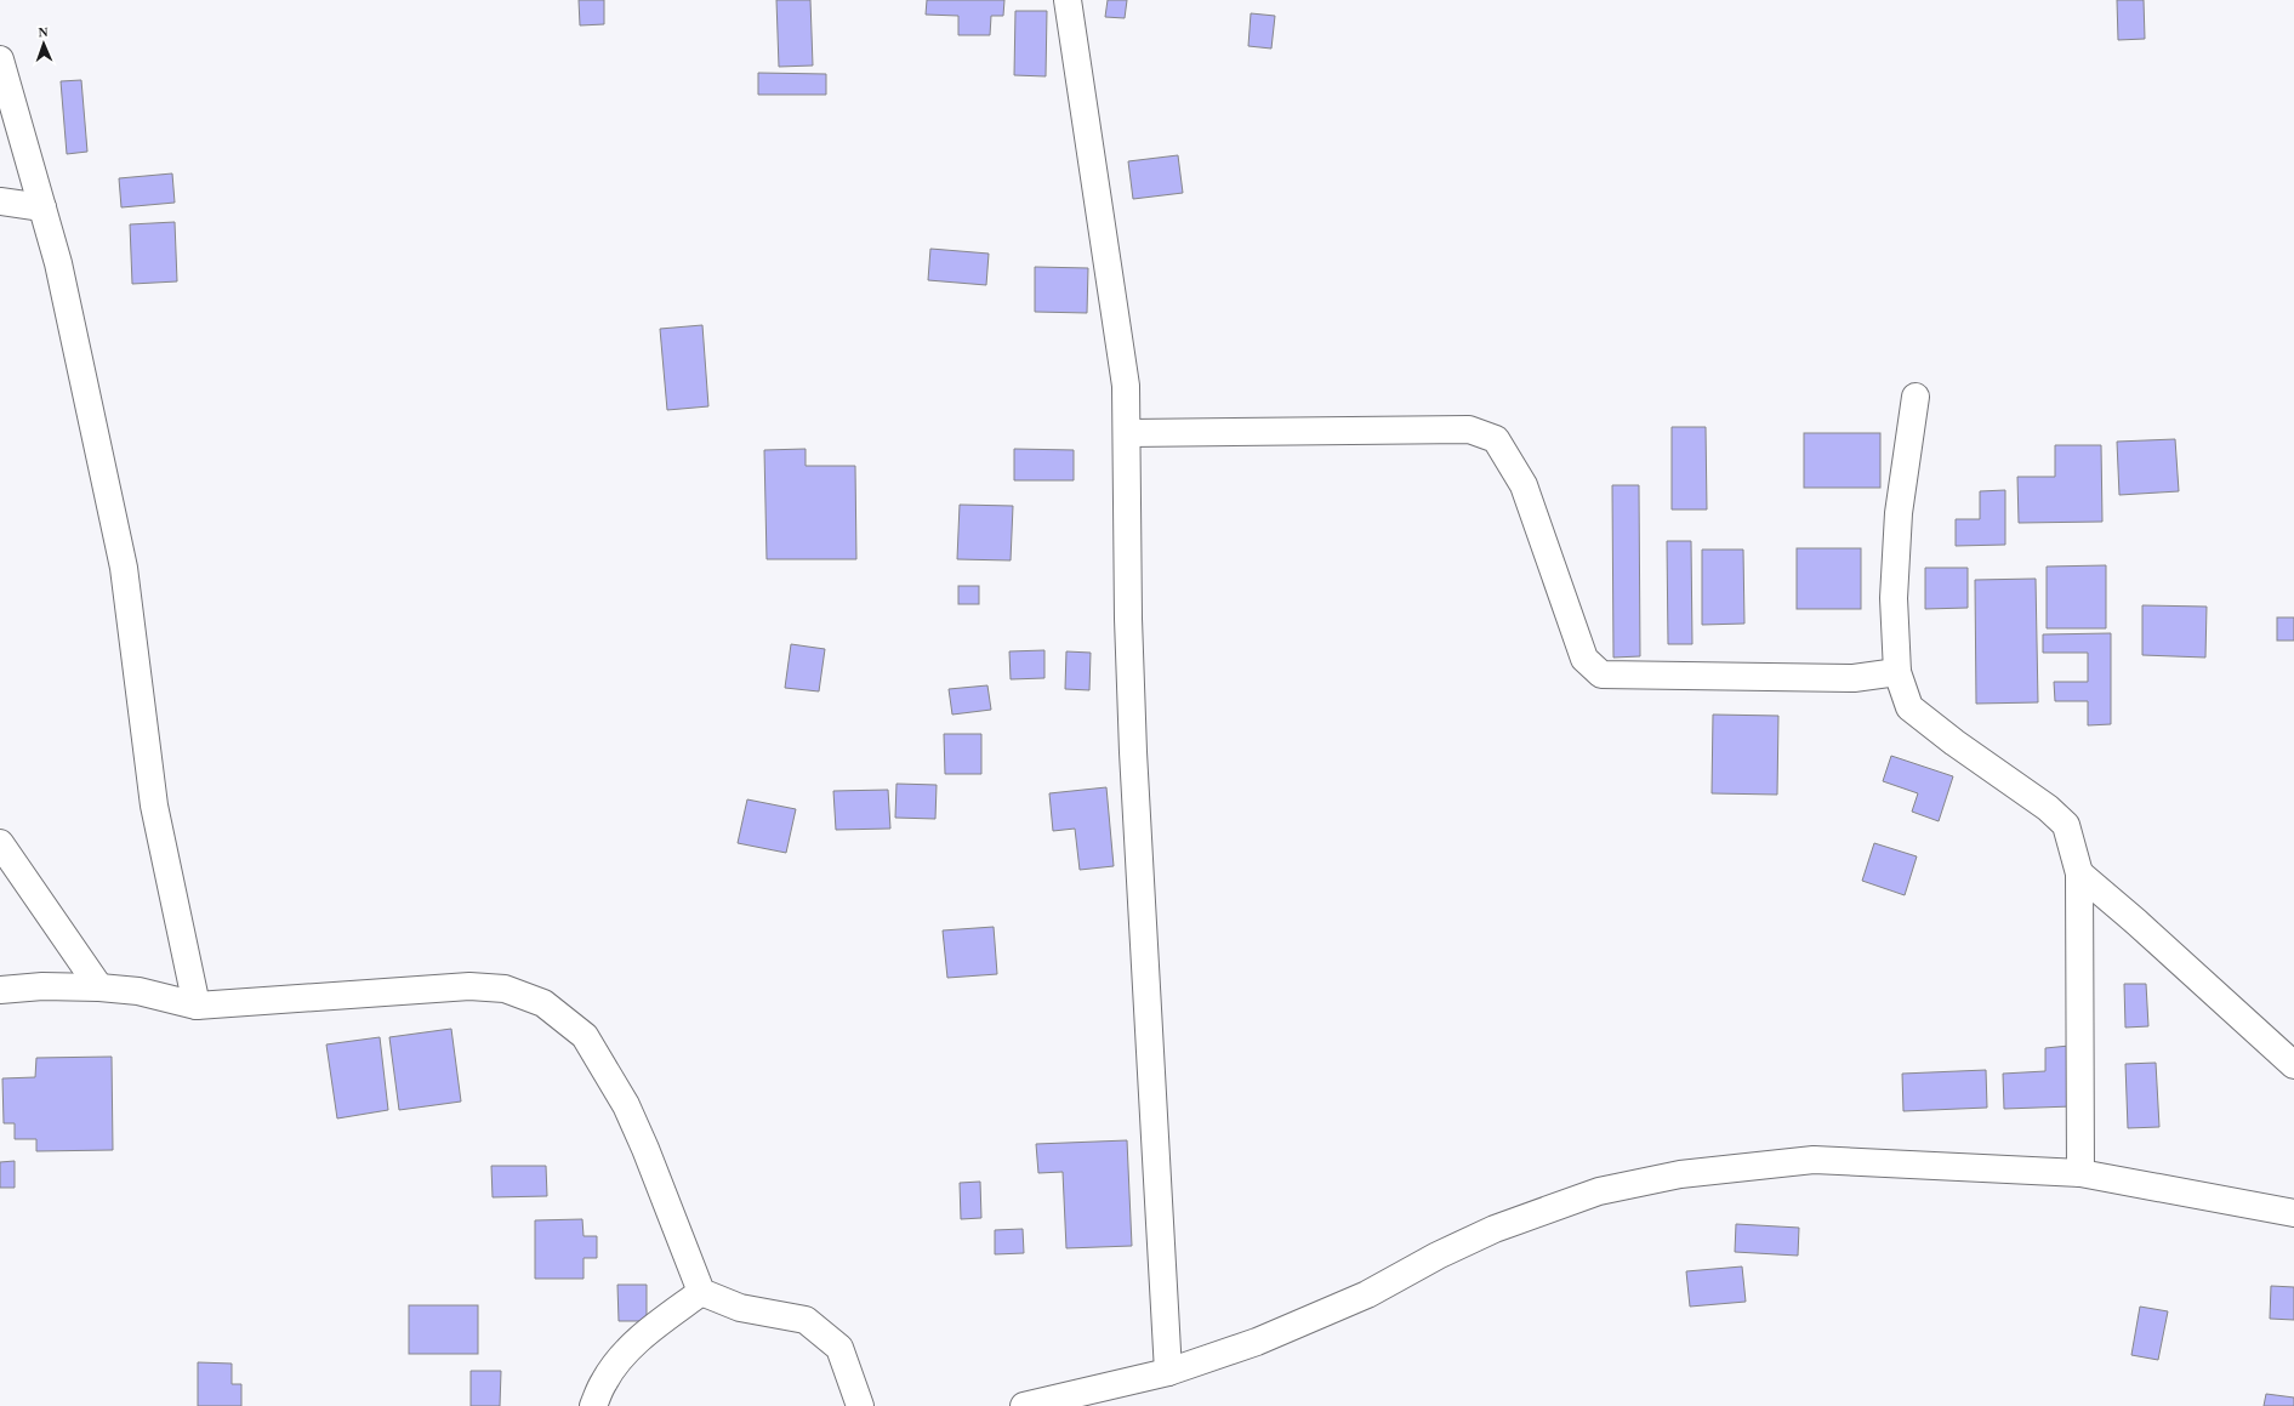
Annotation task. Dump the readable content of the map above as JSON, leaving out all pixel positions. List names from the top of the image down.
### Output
{
  "north": "top"
}
